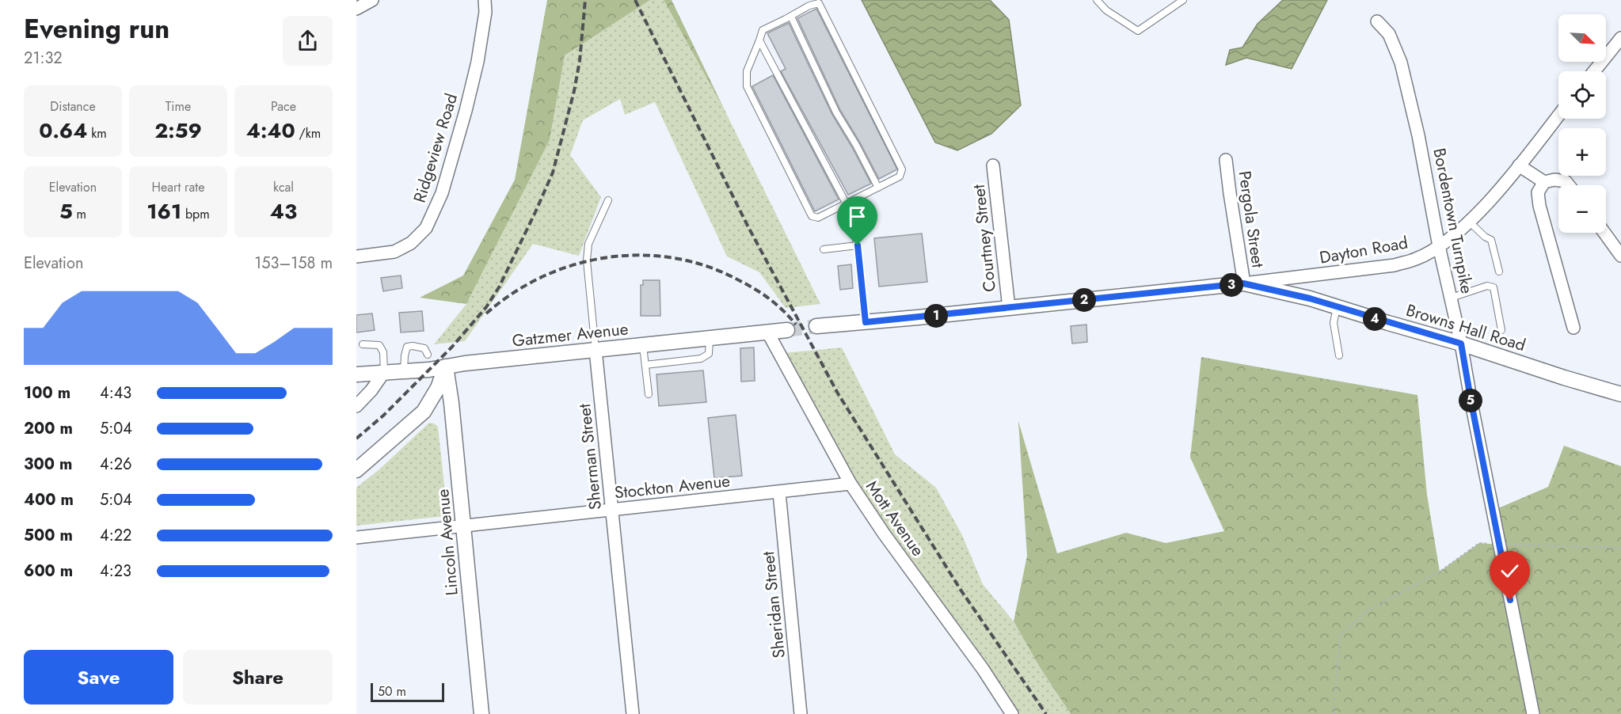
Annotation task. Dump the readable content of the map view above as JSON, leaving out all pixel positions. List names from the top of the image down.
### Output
{
  "streets": {
    "street": [
      "Ridgeview Road",
      "Pergola Street",
      "Bordentown Turnpike",
      "Courtney Street",
      "Dayton Road",
      "Browns Hall Road",
      "Gatzmer Avenue",
      "Sherman Street",
      "Stockton Avenue",
      "Mott Avenue",
      "Lincoln Avenue",
      "Sheridan Street"
    ]
  },
  "crossings": [
    ["Pergola Street", "Dayton Road"],
    ["Pergola Street", "Browns Hall Road"],
    ["Bordentown Turnpike", "Dayton Road"],
    ["Bordentown Turnpike", "Browns Hall Road"],
    ["Dayton Road", "Browns Hall Road"],
    ["Gatzmer Avenue", "Sherman Street"],
    ["Gatzmer Avenue", "Mott Avenue"],
    ["Gatzmer Avenue", "Lincoln Avenue"],
    ["Sherman Street", "Stockton Avenue"],
    ["Stockton Avenue", "Mott Avenue"],
    ["Stockton Avenue", "Lincoln Avenue"],
    ["Stockton Avenue", "Sheridan Street"]
  ],
  "scale_bar": "50 m",
  "north": "bottom right",
  "page": {
    "heading": ["Evening run", "21:32"],
    "map_buttons": ["+", "−"],
    "stats": [
      ["Distance", "0.64 km"],
      ["Time", "2:59"],
      ["Pace", "4:40 /km"],
      ["Elevation", "5 m"],
      ["Heart rate", "161 bpm"],
      ["kcal", "43"]
    ],
    "chart": ["Elevation", "153–158 m"],
    "pins": [
      "3",
      "2",
      "1",
      "4",
      "5"
    ],
    "list": [
      {
        "name": "100 m",
        "note": "4:43"
      },
      {
        "name": "200 m",
        "note": "5:04"
      },
      {
        "name": "300 m",
        "note": "4:26"
      },
      {
        "name": "400 m",
        "note": "5:04"
      },
      {
        "name": "500 m",
        "note": "4:22"
      },
      {
        "name": "600 m",
        "note": "4:23"
      }
    ],
    "buttons": ["Save", "Share"],
    "scale": "50 m"
  }
}
